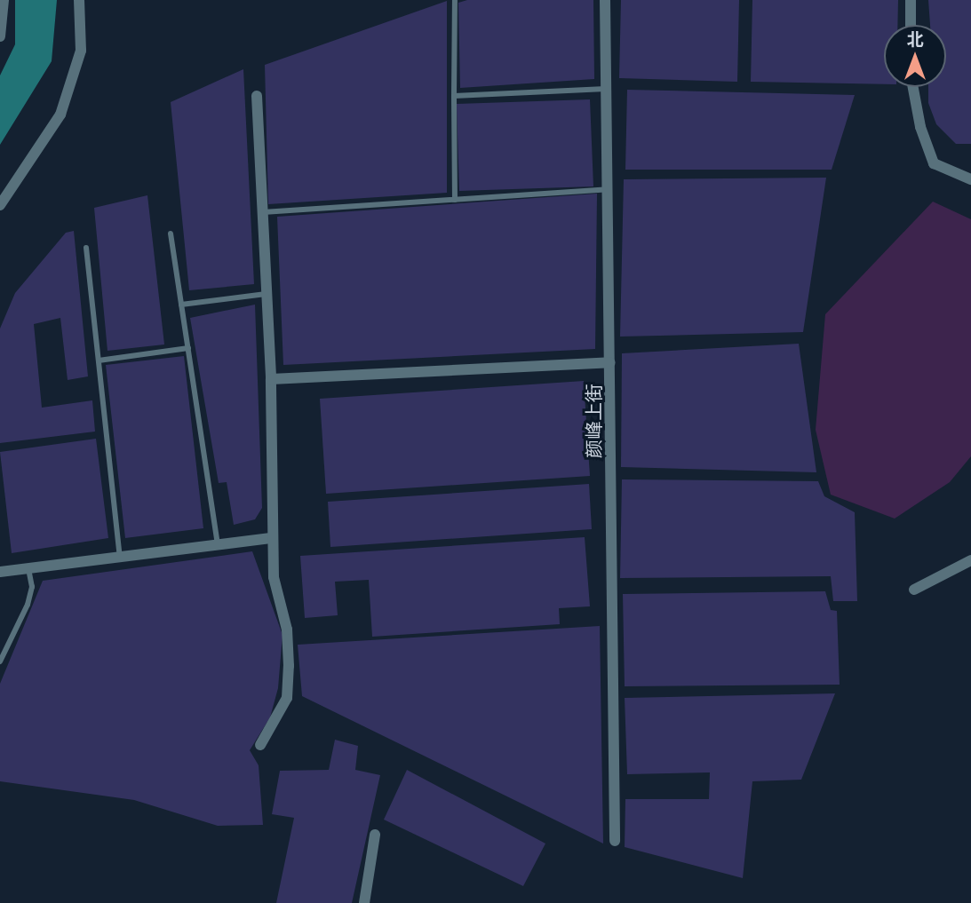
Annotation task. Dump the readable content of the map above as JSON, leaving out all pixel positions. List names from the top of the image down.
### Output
{
  "streets": {
    "street": ["颜峰上街"]
  },
  "north": "top"
}
